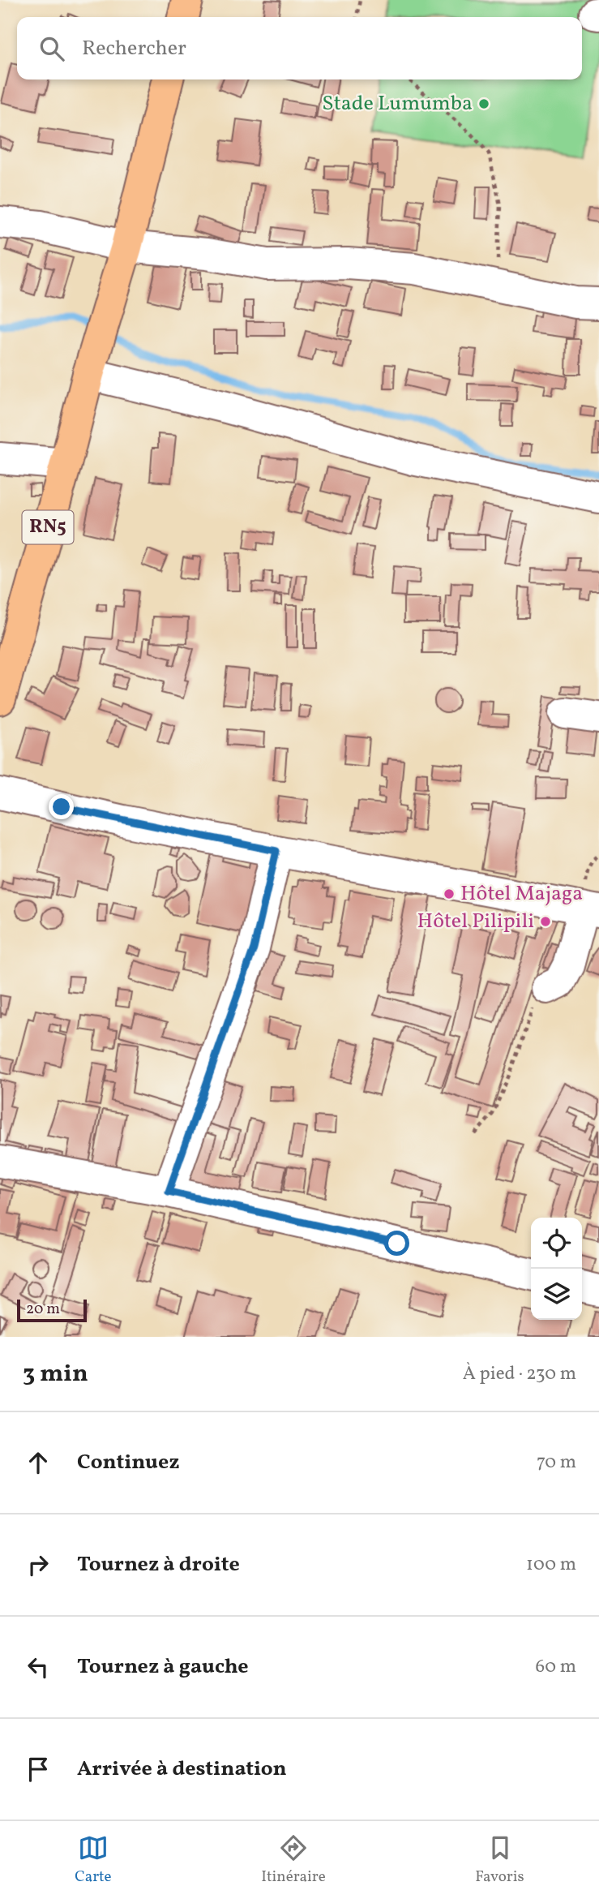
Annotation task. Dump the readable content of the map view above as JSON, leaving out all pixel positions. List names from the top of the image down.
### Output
{
  "streets": {
    "highway": ["RN5"]
  },
  "places": ["Stade Lumumba", "Hôtel Majaga", "Hôtel Pilipili"],
  "scale_bar": "20 m",
  "page": {
    "search": "Rechercher",
    "scale": "20 m",
    "heading": ["3 min", "À pied · 230 m"],
    "list": [
      ["Continuez", "70 m"],
      ["Tournez à droite", "100 m"],
      ["Tournez à gauche", "60 m"],
      "Arrivée à destination"
    ],
    "nav": ["Carte", "Itinéraire", "Favoris"]
  }
}
